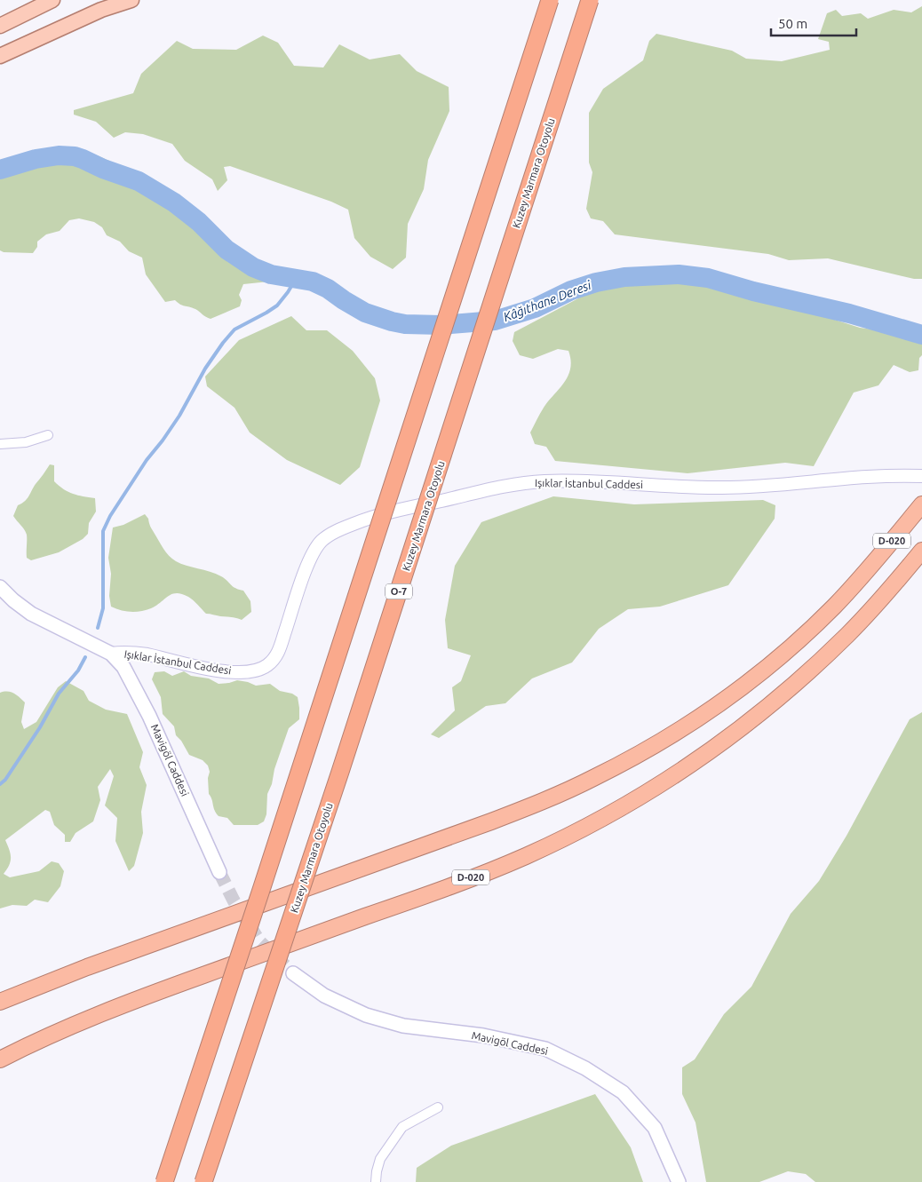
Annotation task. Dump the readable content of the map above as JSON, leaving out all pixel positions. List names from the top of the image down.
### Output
{
  "streets": {
    "highway": ["Kuzey Marmara Otoyolu", "D-020", "O-7"],
    "main road": ["Mavigöl Caddesi"],
    "street": ["Işıklar İstanbul Caddesi"]
  },
  "crossings": [
    ["Işıklar İstanbul Caddesi", "Mavigöl Caddesi"]
  ],
  "water": ["Kâğıthane Deresi"],
  "scale_bar": "50 m"
}
